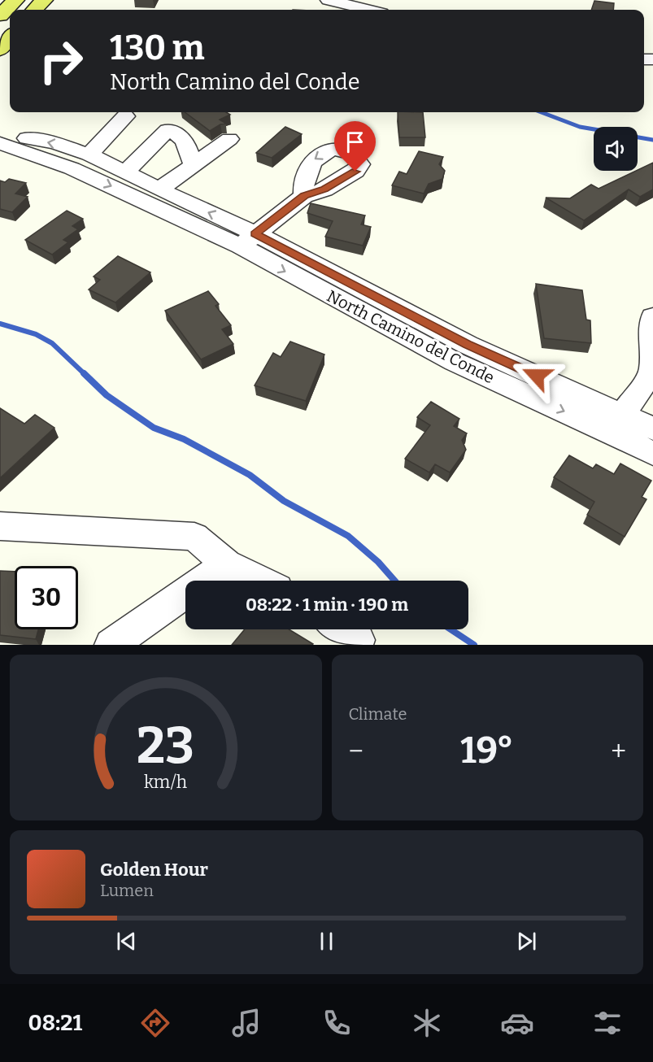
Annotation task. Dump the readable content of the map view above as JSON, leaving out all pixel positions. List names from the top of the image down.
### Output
{
  "streets": {
    "street": ["North Camino del Conde"]
  },
  "page": {
    "turn": ["130 m", "North Camino del Conde"],
    "limit": "30",
    "trip": "08:22 · 1 min · 190 m",
    "tile": "Climate",
    "heat": ["−", "19°", "+"],
    "song": ["Golden Hour", "Lumen"],
    "tabs": "08:21",
    "gauge": ["23", "km/h"]
  }
}
